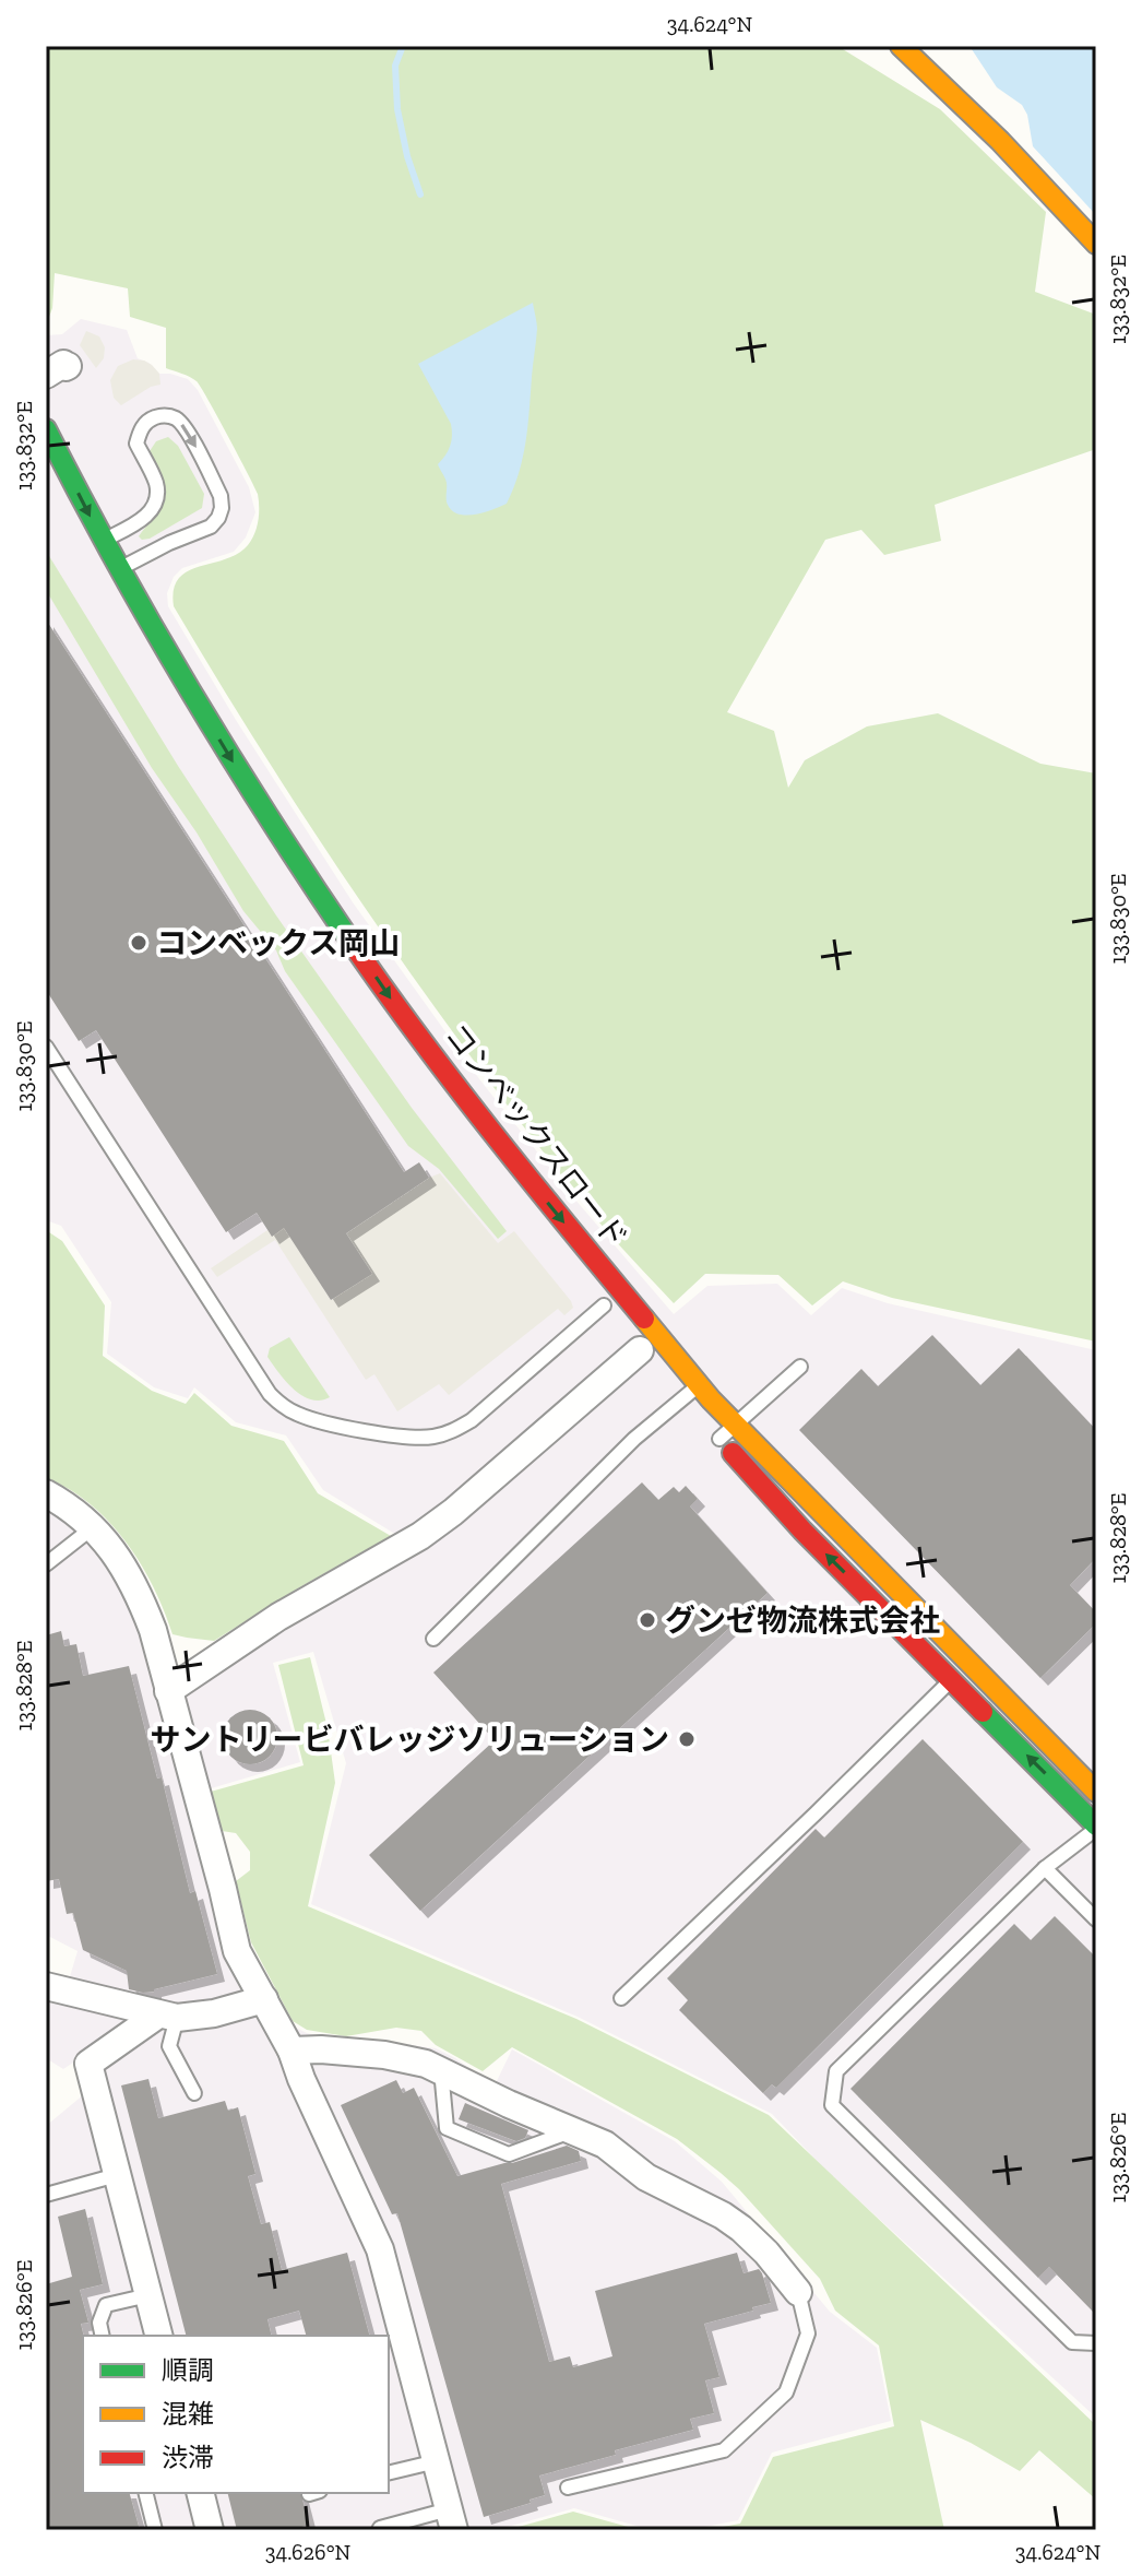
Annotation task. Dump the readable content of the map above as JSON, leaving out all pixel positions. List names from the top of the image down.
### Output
{
  "streets": {
    "street": ["コンベックスロード"]
  },
  "one_way": ["コンベックスロード"],
  "places": ["コンベックス岡山", "グンゼ物流株式会社", "サントリービバレッジソリューション"],
  "legend": ["順調", "混雑", "渋滞"],
  "coordinates": [
    "34.624°N",
    "133.832°E",
    "133.830°E",
    "133.828°E",
    "133.826°E",
    "34.626°N"
  ]
}
